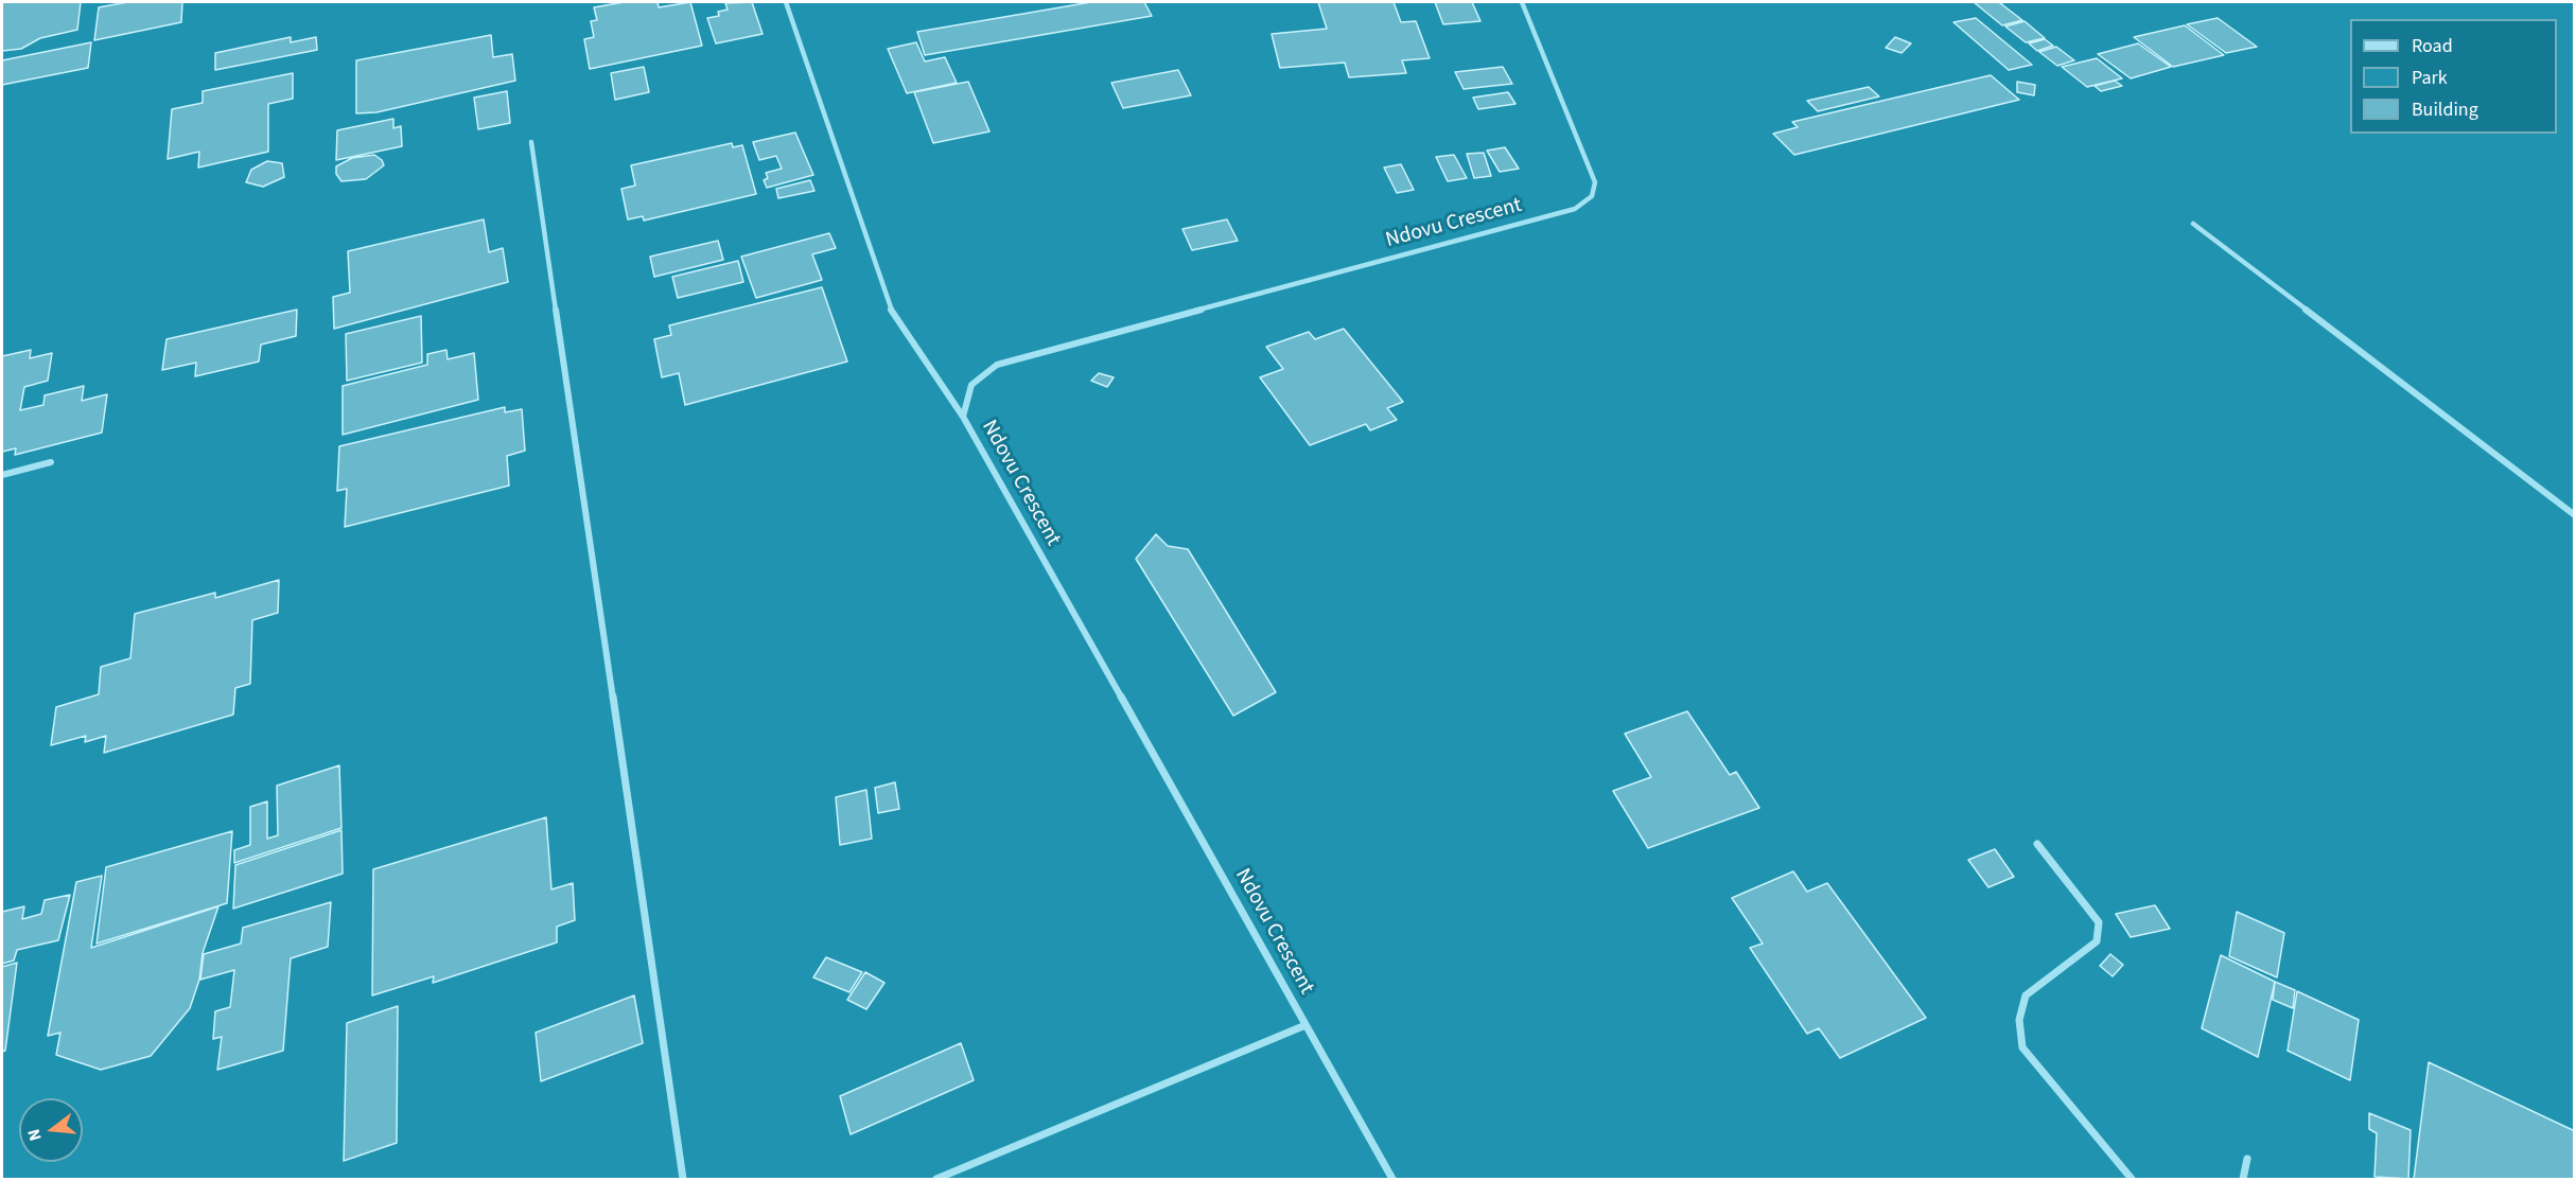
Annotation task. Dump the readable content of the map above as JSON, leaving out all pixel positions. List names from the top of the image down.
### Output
{
  "streets": {
    "street": ["Ndovu Crescent"]
  },
  "legend": ["Road", "Park", "Building"],
  "north": "left"
}
